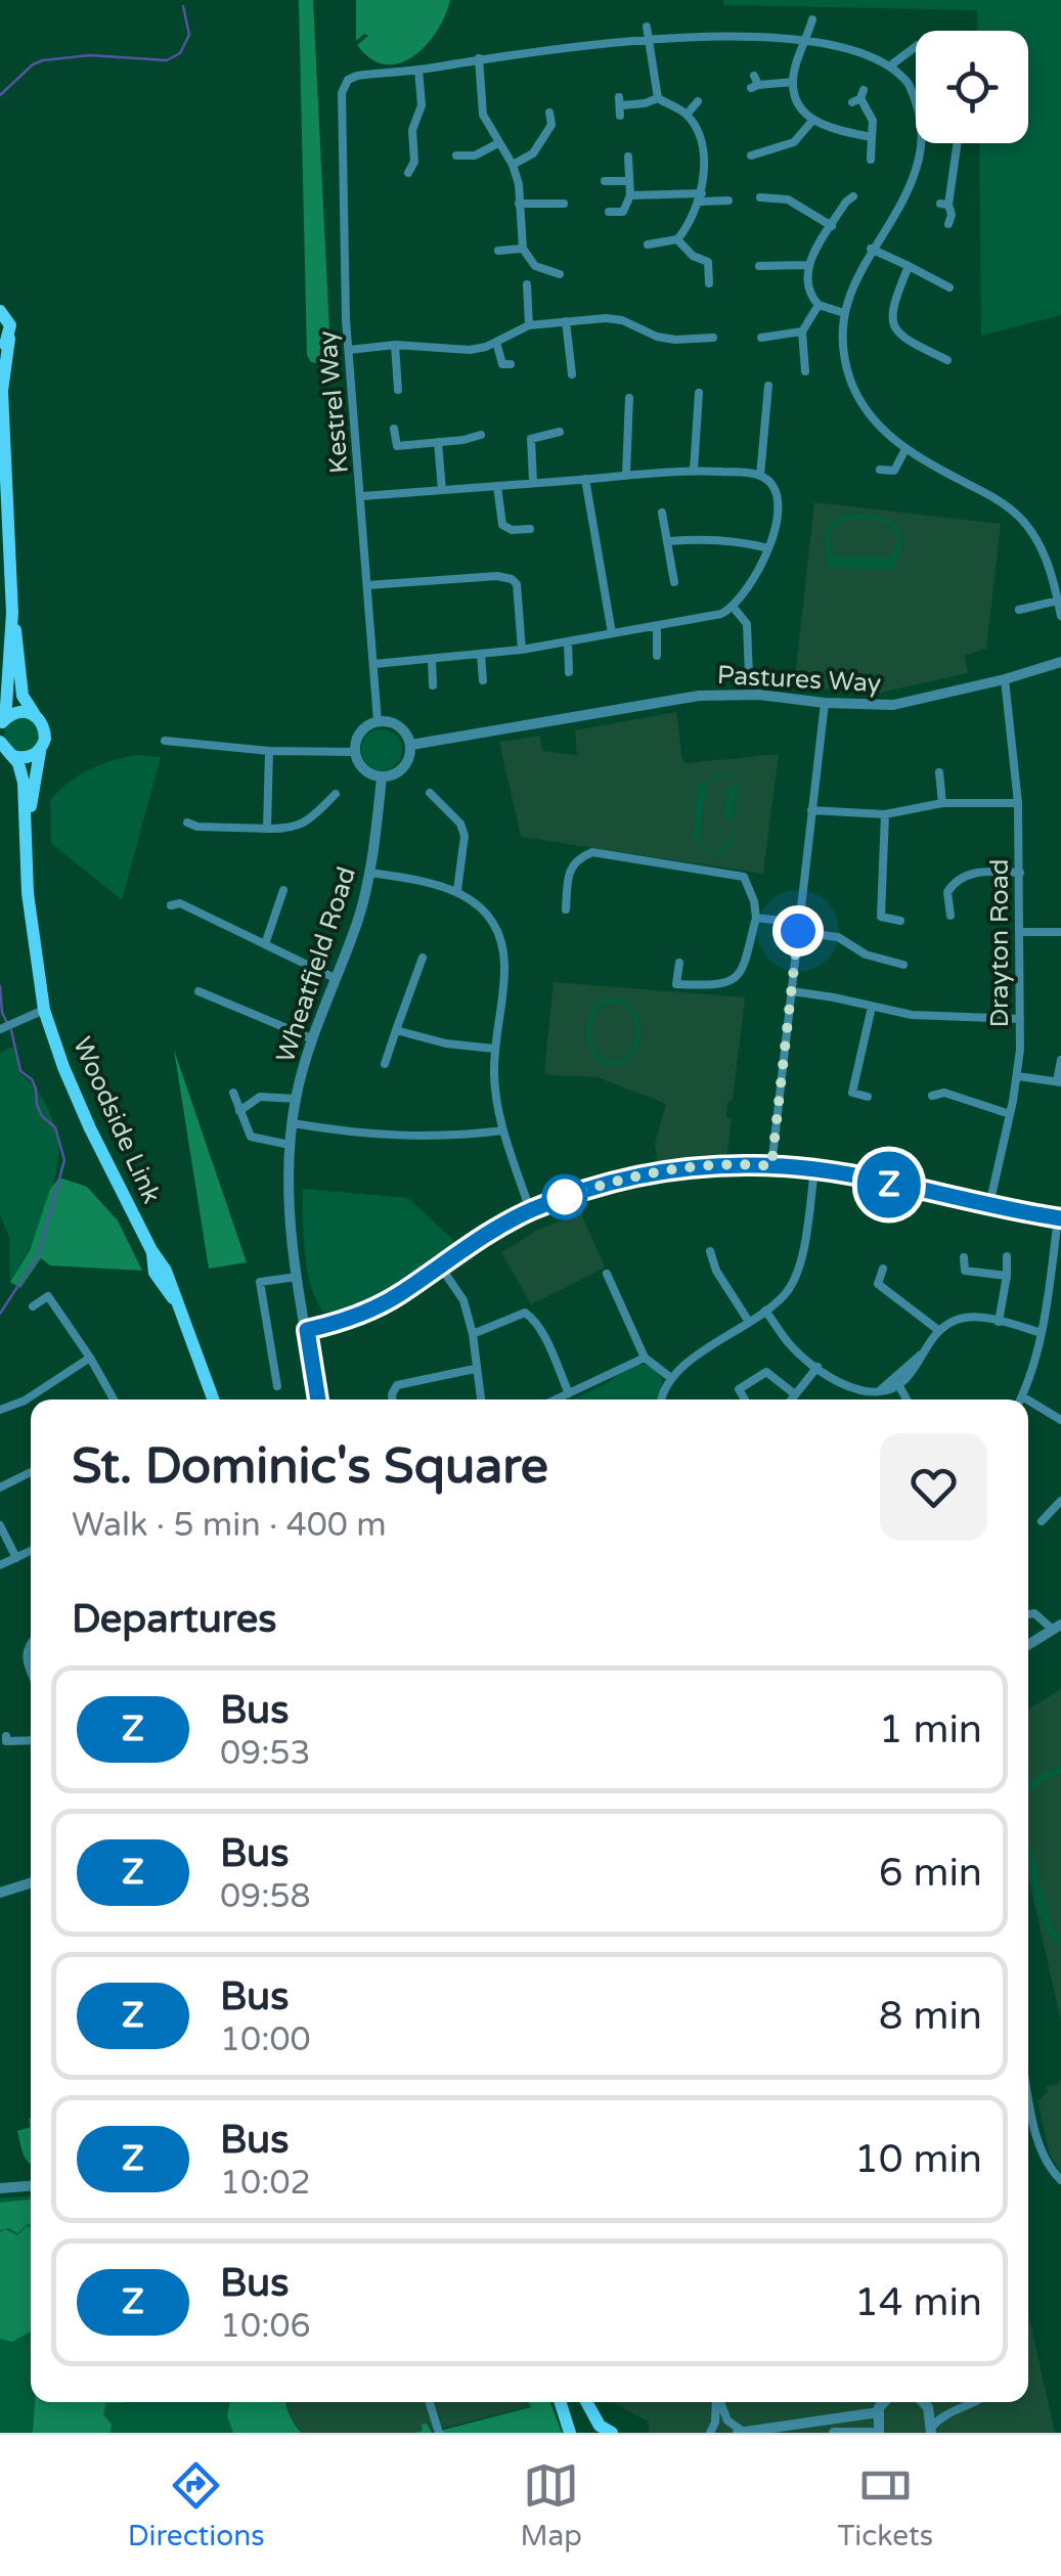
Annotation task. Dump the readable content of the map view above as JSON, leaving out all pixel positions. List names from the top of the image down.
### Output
{
  "streets": {
    "main road": ["Woodside Link"],
    "street": [
      "Kestrel Way",
      "Pastures Way",
      "Drayton Road",
      "Wheatfield Road"
    ]
  },
  "crossings": [
    ["Kestrel Way", "Pastures Way"],
    ["Kestrel Way", "Wheatfield Road"],
    ["Pastures Way", "Drayton Road"],
    ["Pastures Way", "Wheatfield Road"]
  ],
  "lines": ["bus line Z"],
  "page": {
    "on_map": "Z",
    "heading": [
      ["St. Dominic's Square", "Walk · 5 min · 400 m"],
      "Departures"
    ],
    "list": [
      {
        "mark": "Z",
        "name": "Bus",
        "note": "09:53",
        "value": "1 min"
      },
      {
        "mark": "Z",
        "name": "Bus",
        "note": "09:58",
        "value": "6 min"
      },
      {
        "mark": "Z",
        "name": "Bus",
        "note": "10:00",
        "value": "8 min"
      },
      {
        "mark": "Z",
        "name": "Bus",
        "note": "10:02",
        "value": "10 min"
      },
      {
        "mark": "Z",
        "name": "Bus",
        "note": "10:06",
        "value": "14 min"
      }
    ],
    "tabs": ["Directions", "Map", "Tickets"]
  }
}
